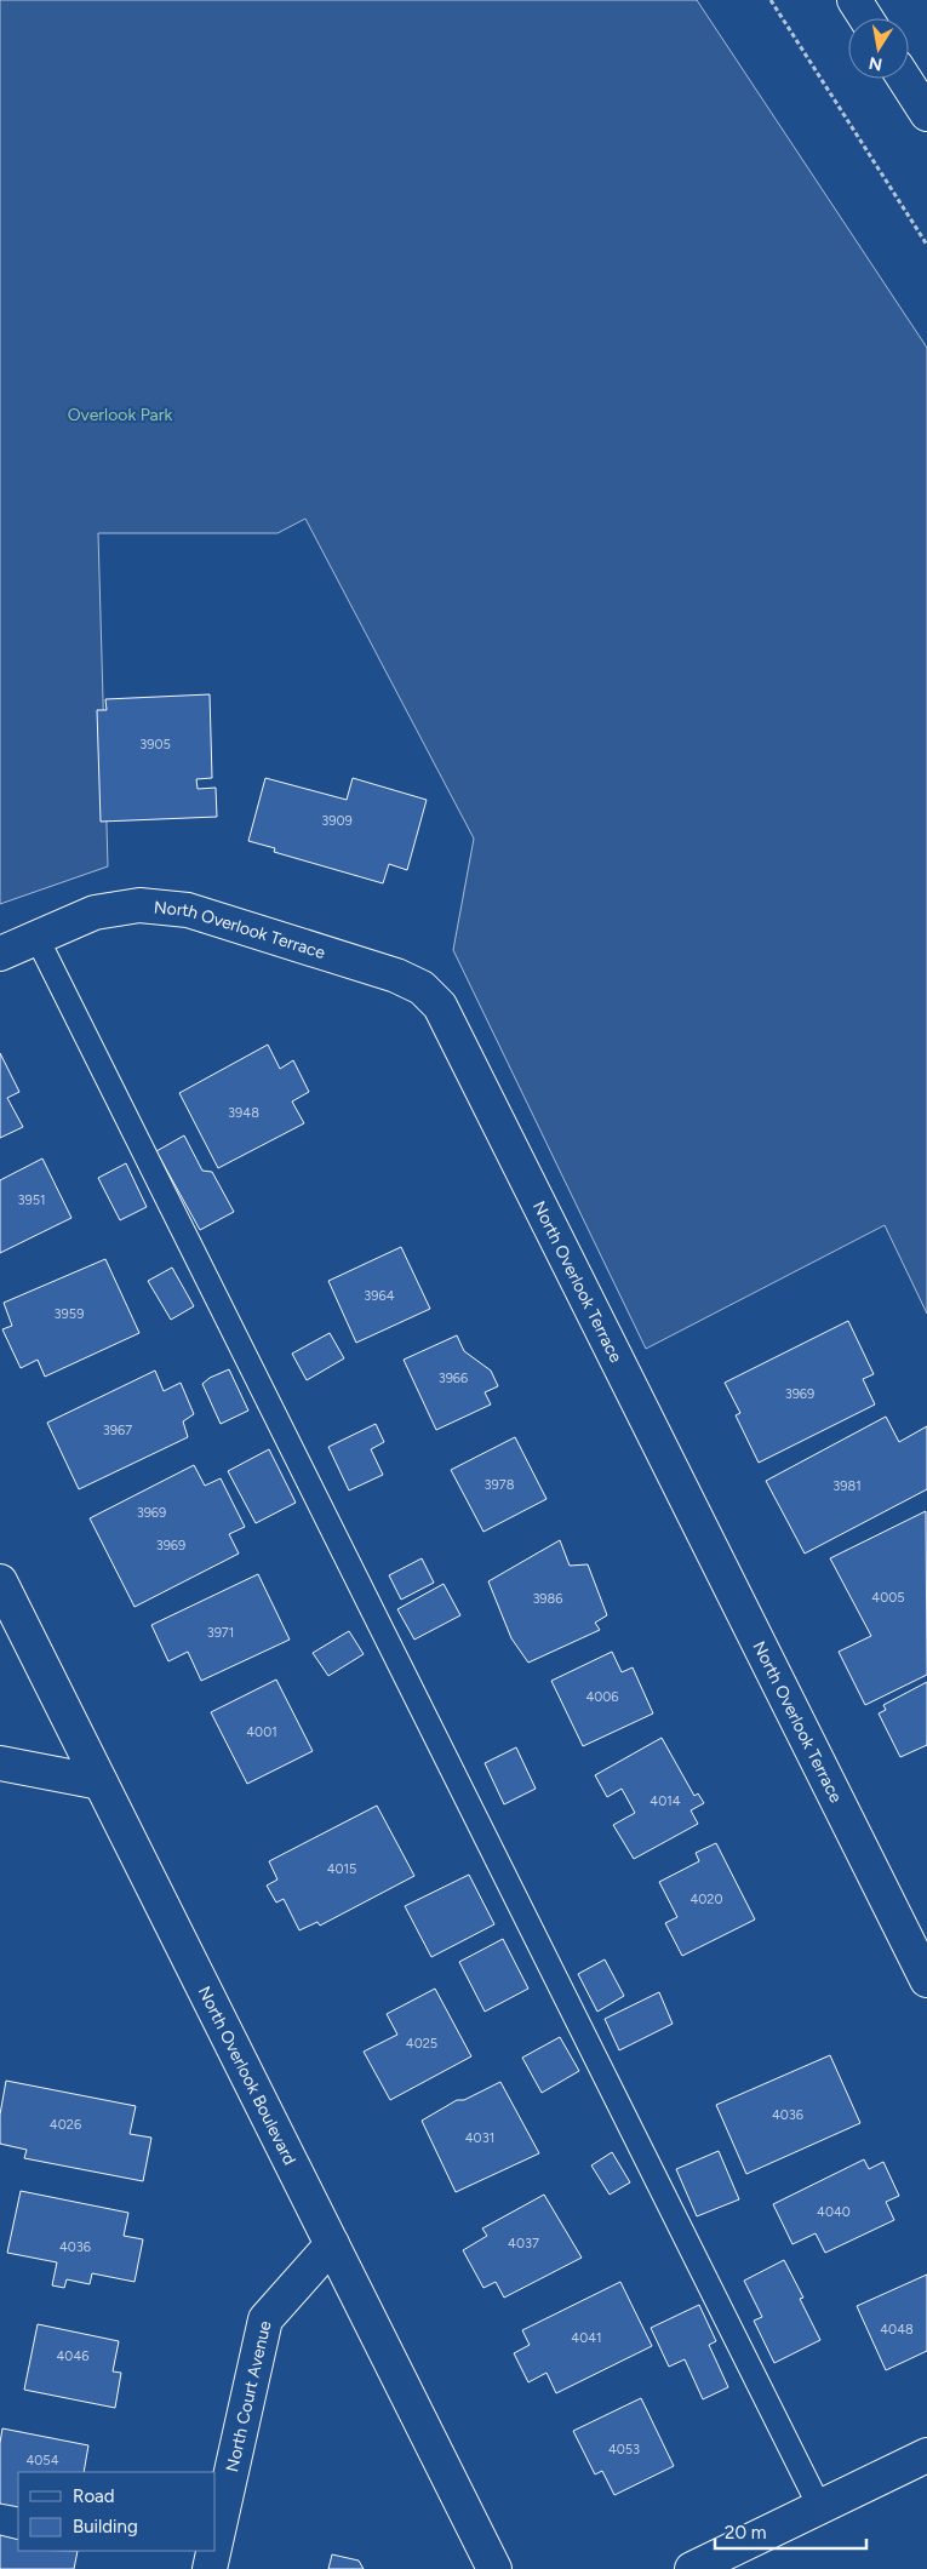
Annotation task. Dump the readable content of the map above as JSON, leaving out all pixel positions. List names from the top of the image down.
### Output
{
  "streets": {
    "street": ["North Overlook Terrace", "North Overlook Boulevard", "North Court Avenue"]
  },
  "crossings": [
    ["North Overlook Boulevard", "North Court Avenue"]
  ],
  "parks": ["Overlook Park"],
  "house_numbers": [
    "3905",
    "3909",
    "3948",
    "3951",
    "3964",
    "3959",
    "3966",
    "3969",
    "3967",
    "3978",
    "3981",
    "3969",
    "3969",
    "4005",
    "3986",
    "3971",
    "4006",
    "4001",
    "4014",
    "4015",
    "4020",
    "4025",
    "4036",
    "4026",
    "4031",
    "4040",
    "4037",
    "4036",
    "4048",
    "4041",
    "4046",
    "4053",
    "4054"
  ],
  "legend": ["Road", "Building"],
  "scale_bar": "20 m",
  "north": "bottom"
}
